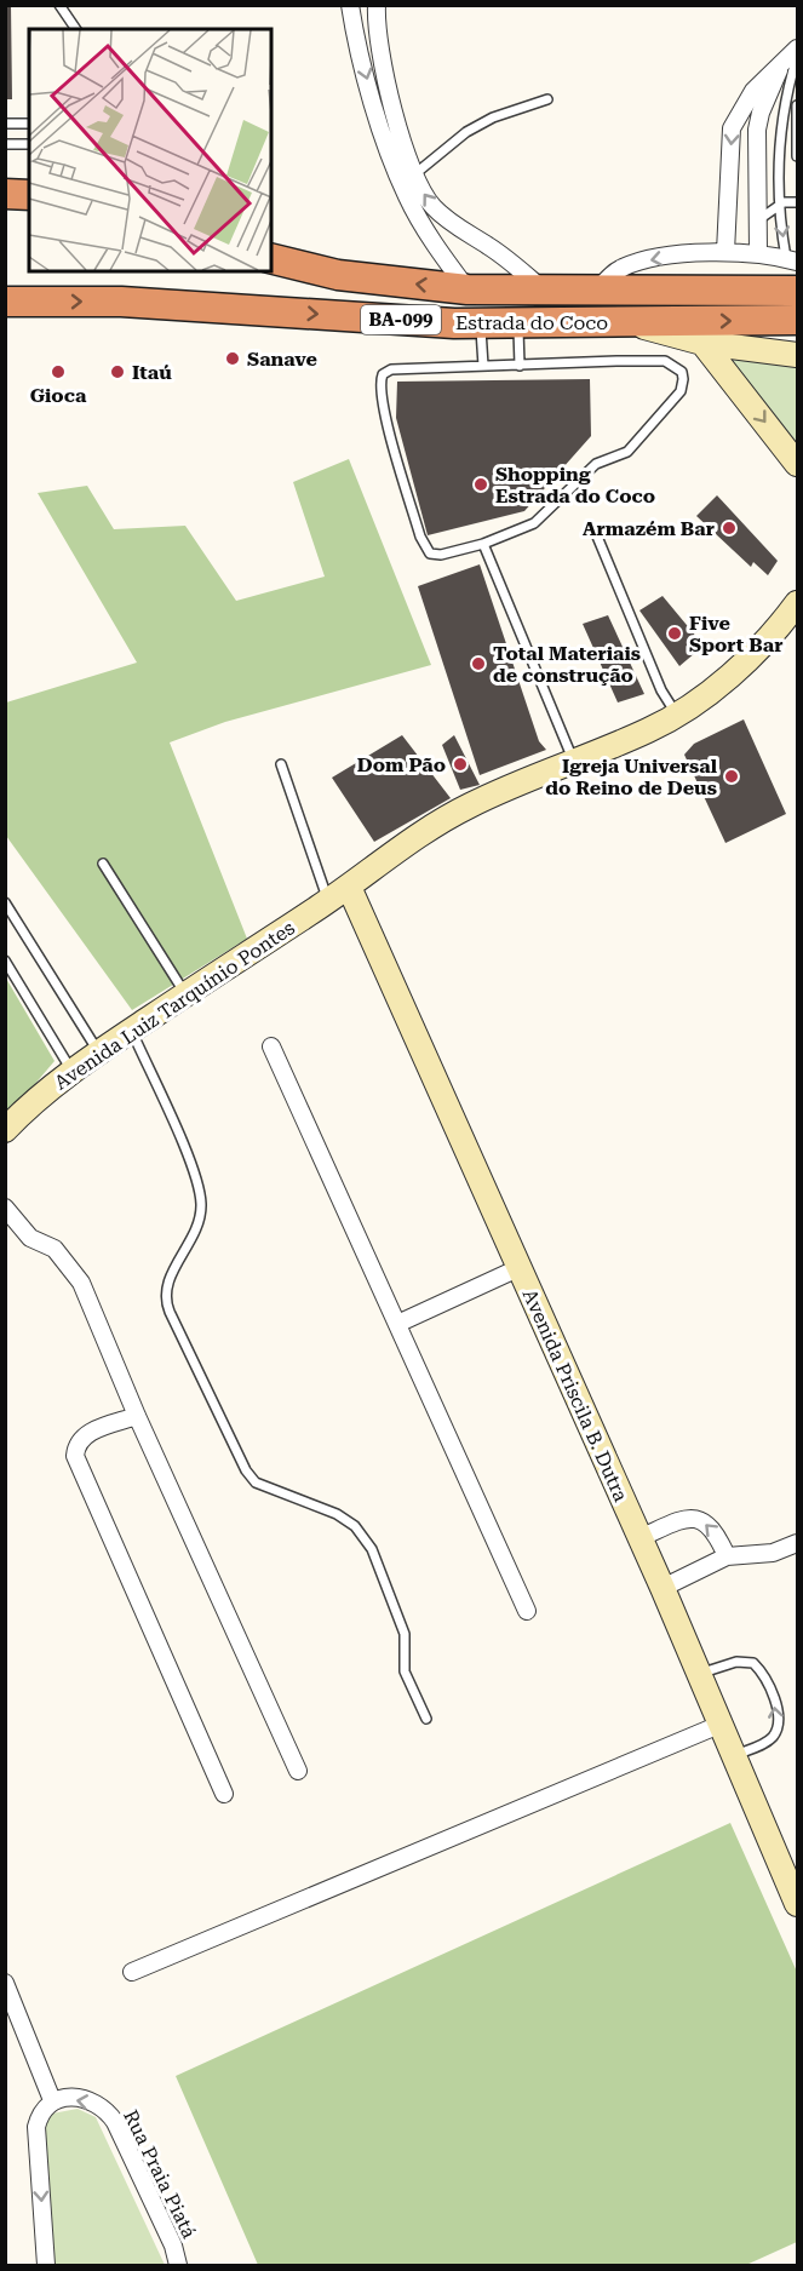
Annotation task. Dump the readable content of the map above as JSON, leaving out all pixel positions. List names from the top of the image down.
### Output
{
  "streets": {
    "highway": ["BA-099", "Estrada do Coco"],
    "street": ["Avenida Luiz Tarquínio Pontes", "Avenida Priscila B. Dutra", "Rua Praia Piatá"]
  },
  "crossings": [
    ["Avenida Luiz Tarquínio Pontes", "Avenida Priscila B. Dutra"]
  ],
  "one_way": ["Rua Praia Piatá"],
  "places": [
    "Sanave",
    "Gioca",
    "Itaú",
    "Shopping Estrada do Coco",
    "Armazém Bar",
    "Five Sport Bar",
    "Total Materiais de construção",
    "Dom Pão",
    "Igreja Universal do Reino de Deus"
  ]
}
